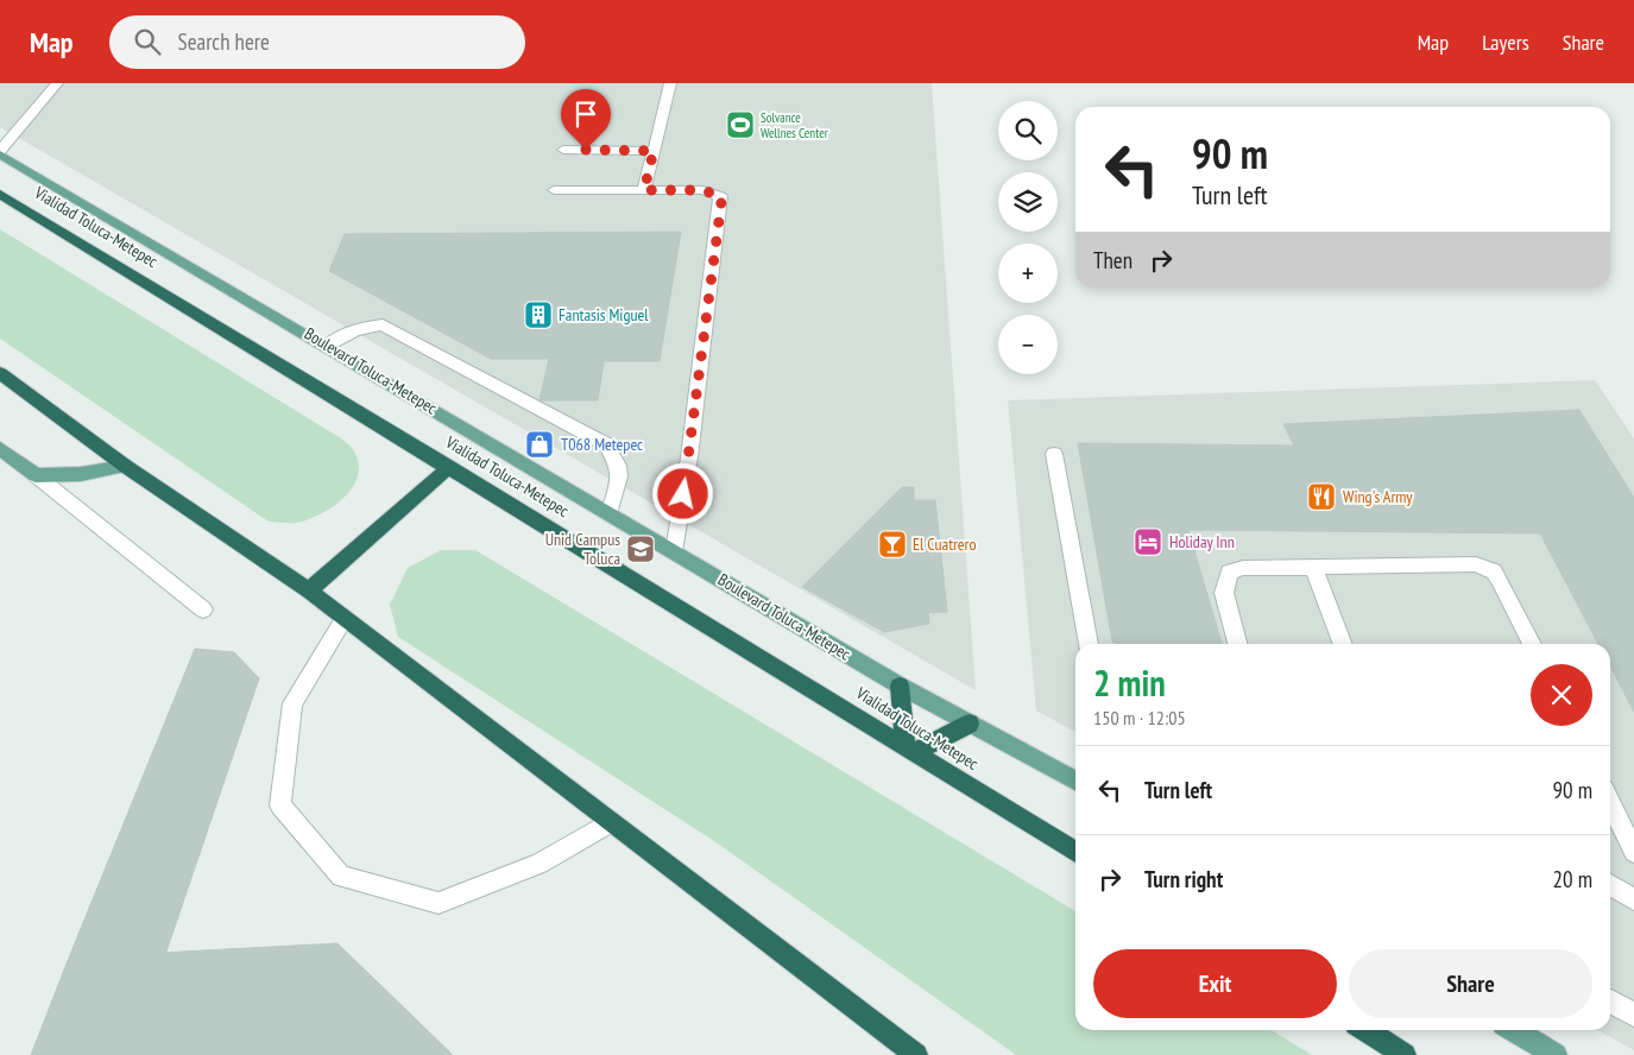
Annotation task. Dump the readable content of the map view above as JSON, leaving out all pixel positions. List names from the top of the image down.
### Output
{
  "streets": {
    "highway": ["Vialidad Toluca-Metepec"],
    "main road": ["Boulevard Toluca-Metepec"]
  },
  "places": {
    "sports": ["Solvance Wellnes Center"],
    "building": ["Fantasis Miguel"],
    "shop": ["T068 Metepec"],
    "restaurant": ["Wing's Army"],
    "hotel": ["Holiday Inn"],
    "bar": ["El Cuatrero"],
    "school or university": ["Unid Campus Toluca"]
  },
  "page": {
    "header": "Map",
    "search": "Search here",
    "nav": ["Map", "Layers", "Share"],
    "map_buttons": ["+", "−"],
    "turn": ["90 m", "Turn left"],
    "then": "Then",
    "heading": ["2 min", "150 m · 12:05"],
    "list": [
      {
        "name": "Turn left",
        "value": "90 m"
      },
      {
        "name": "Turn right",
        "value": "20 m"
      }
    ],
    "buttons": ["Exit", "Share"]
  }
}
